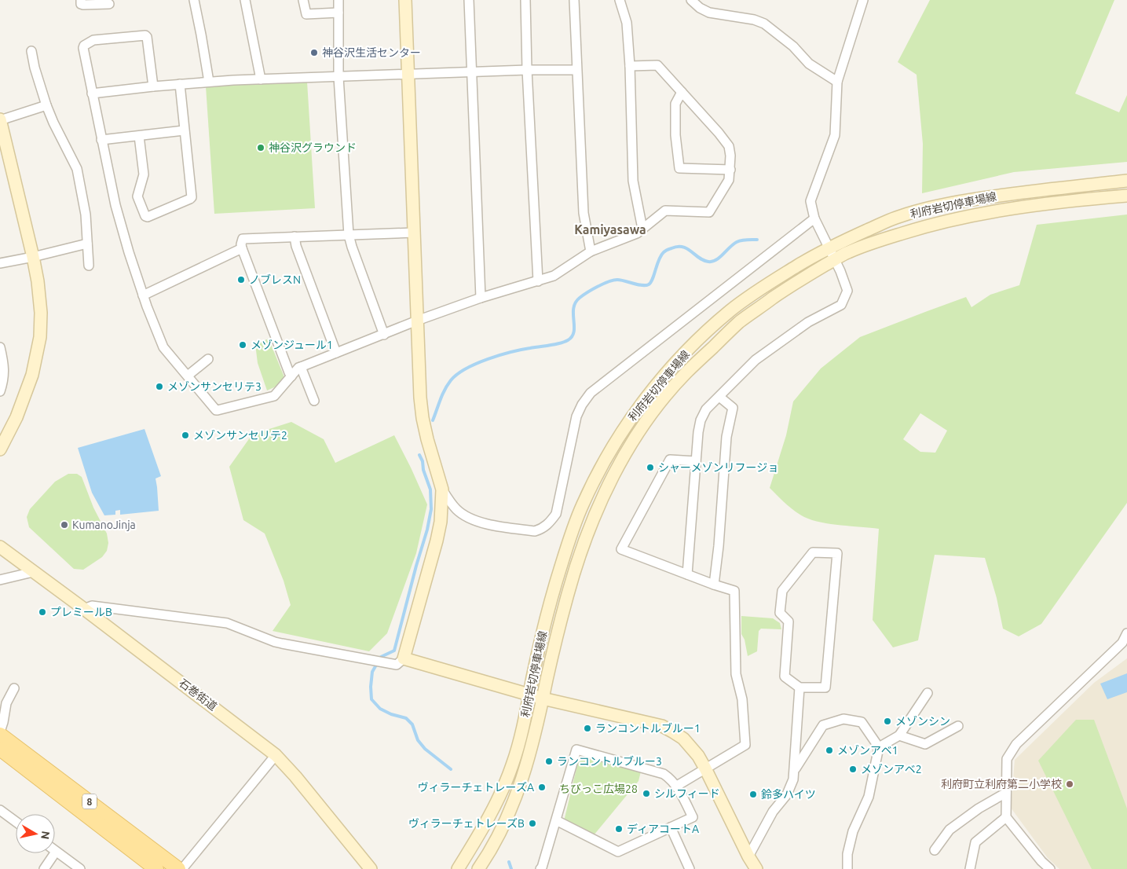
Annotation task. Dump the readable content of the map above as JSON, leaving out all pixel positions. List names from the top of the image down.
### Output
{
  "streets": {
    "main road": ["利府岩切停車場線", "石巻街道", "8"]
  },
  "districts": ["Kamiyasawa"],
  "parks": ["ちびっこ広場28"],
  "places": [
    "神谷沢生活センター",
    "神谷沢グラウンド",
    "ノブレスN",
    "メゾンジュール1",
    "メゾンサンセリテ3",
    "メゾンサンセリテ2",
    "シャーメゾンリフージョ",
    "KumanoJinja",
    "プレミールB",
    "メゾンシン",
    "ランコントルブルー1",
    "メゾンアベ1",
    "ランコントルブルー3",
    "メゾンアベ2",
    "利府町立利府第二小学校",
    "ヴィラーチェトレーズA",
    "シルフィード",
    "鈴多ハイツ",
    "ヴィラーチェトレーズB",
    "ディアコートA"
  ],
  "north": "right"
}
